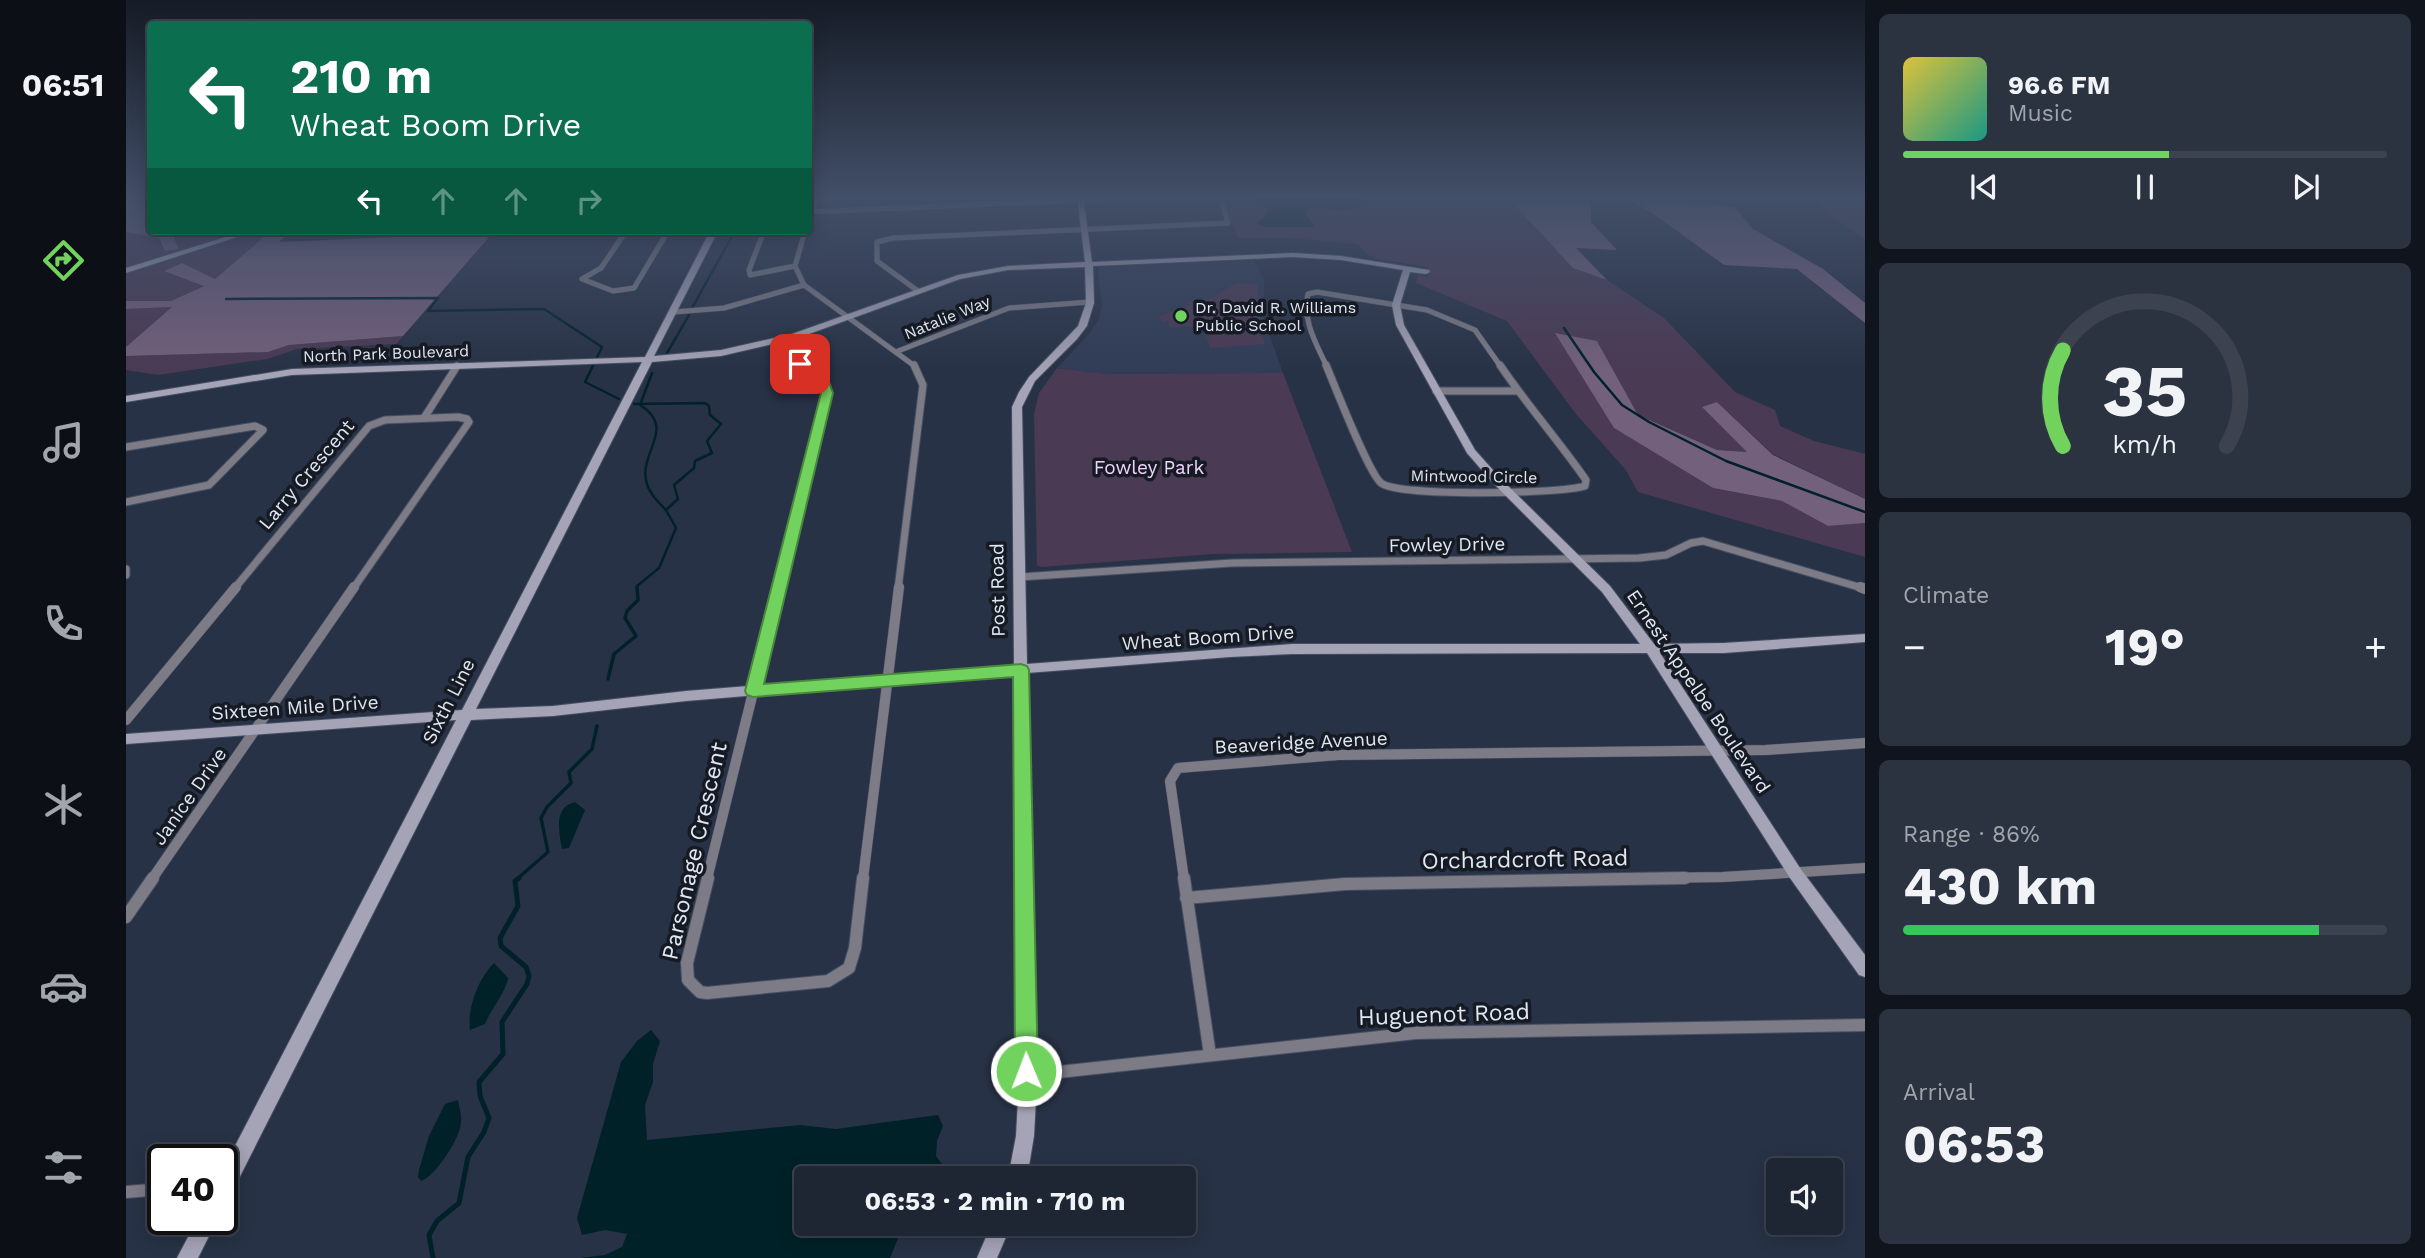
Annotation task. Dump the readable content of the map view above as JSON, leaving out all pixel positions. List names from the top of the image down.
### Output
{
  "streets": {
    "street": [
      "Natalie Way",
      "North Park Boulevard",
      "Larry Crescent",
      "Mintwood Circle",
      "Fowley Drive",
      "Post Road",
      "Wheat Boom Drive",
      "Ernest Appelbe Boulevard",
      "Sixth Line",
      "Sixteen Mile Drive",
      "Beaveridge Avenue",
      "Janice Drive",
      "Parsonage Crescent",
      "Orchardcroft Road",
      "Huguenot Road"
    ]
  },
  "crossings": [
    ["Natalie Way", "Post Road"],
    ["North Park Boulevard", "Sixth Line"],
    ["Larry Crescent", "Sixteen Mile Drive"],
    ["Larry Crescent", "Janice Drive"],
    ["Mintwood Circle", "Ernest Appelbe Boulevard"],
    ["Fowley Drive", "Post Road"],
    ["Fowley Drive", "Ernest Appelbe Boulevard"],
    ["Post Road", "Wheat Boom Drive"],
    ["Post Road", "Huguenot Road"],
    ["Wheat Boom Drive", "Ernest Appelbe Boulevard"],
    ["Wheat Boom Drive", "Sixth Line"],
    ["Wheat Boom Drive", "Sixteen Mile Drive"],
    ["Wheat Boom Drive", "Parsonage Crescent"],
    ["Ernest Appelbe Boulevard", "Beaveridge Avenue"],
    ["Ernest Appelbe Boulevard", "Orchardcroft Road"],
    ["Sixth Line", "Sixteen Mile Drive"],
    ["Sixteen Mile Drive", "Janice Drive"],
    ["Beaveridge Avenue", "Orchardcroft Road"],
    ["Beaveridge Avenue", "Huguenot Road"]
  ],
  "parks": ["Fowley Park"],
  "places": ["Dr. David R. Williams Public School"],
  "page": {
    "tabs": "06:51",
    "turn": ["210 m", "Wheat Boom Drive"],
    "song": ["96.6 FM", "Music"],
    "tile": [
      "Climate",
      ["Range · 86%", "430 km"],
      ["Arrival", "06:53"]
    ],
    "heat": ["−", "19°", "+"],
    "limit": "40",
    "trip": "06:53 · 2 min · 710 m",
    "gauge": ["35", "km/h"]
  }
}
